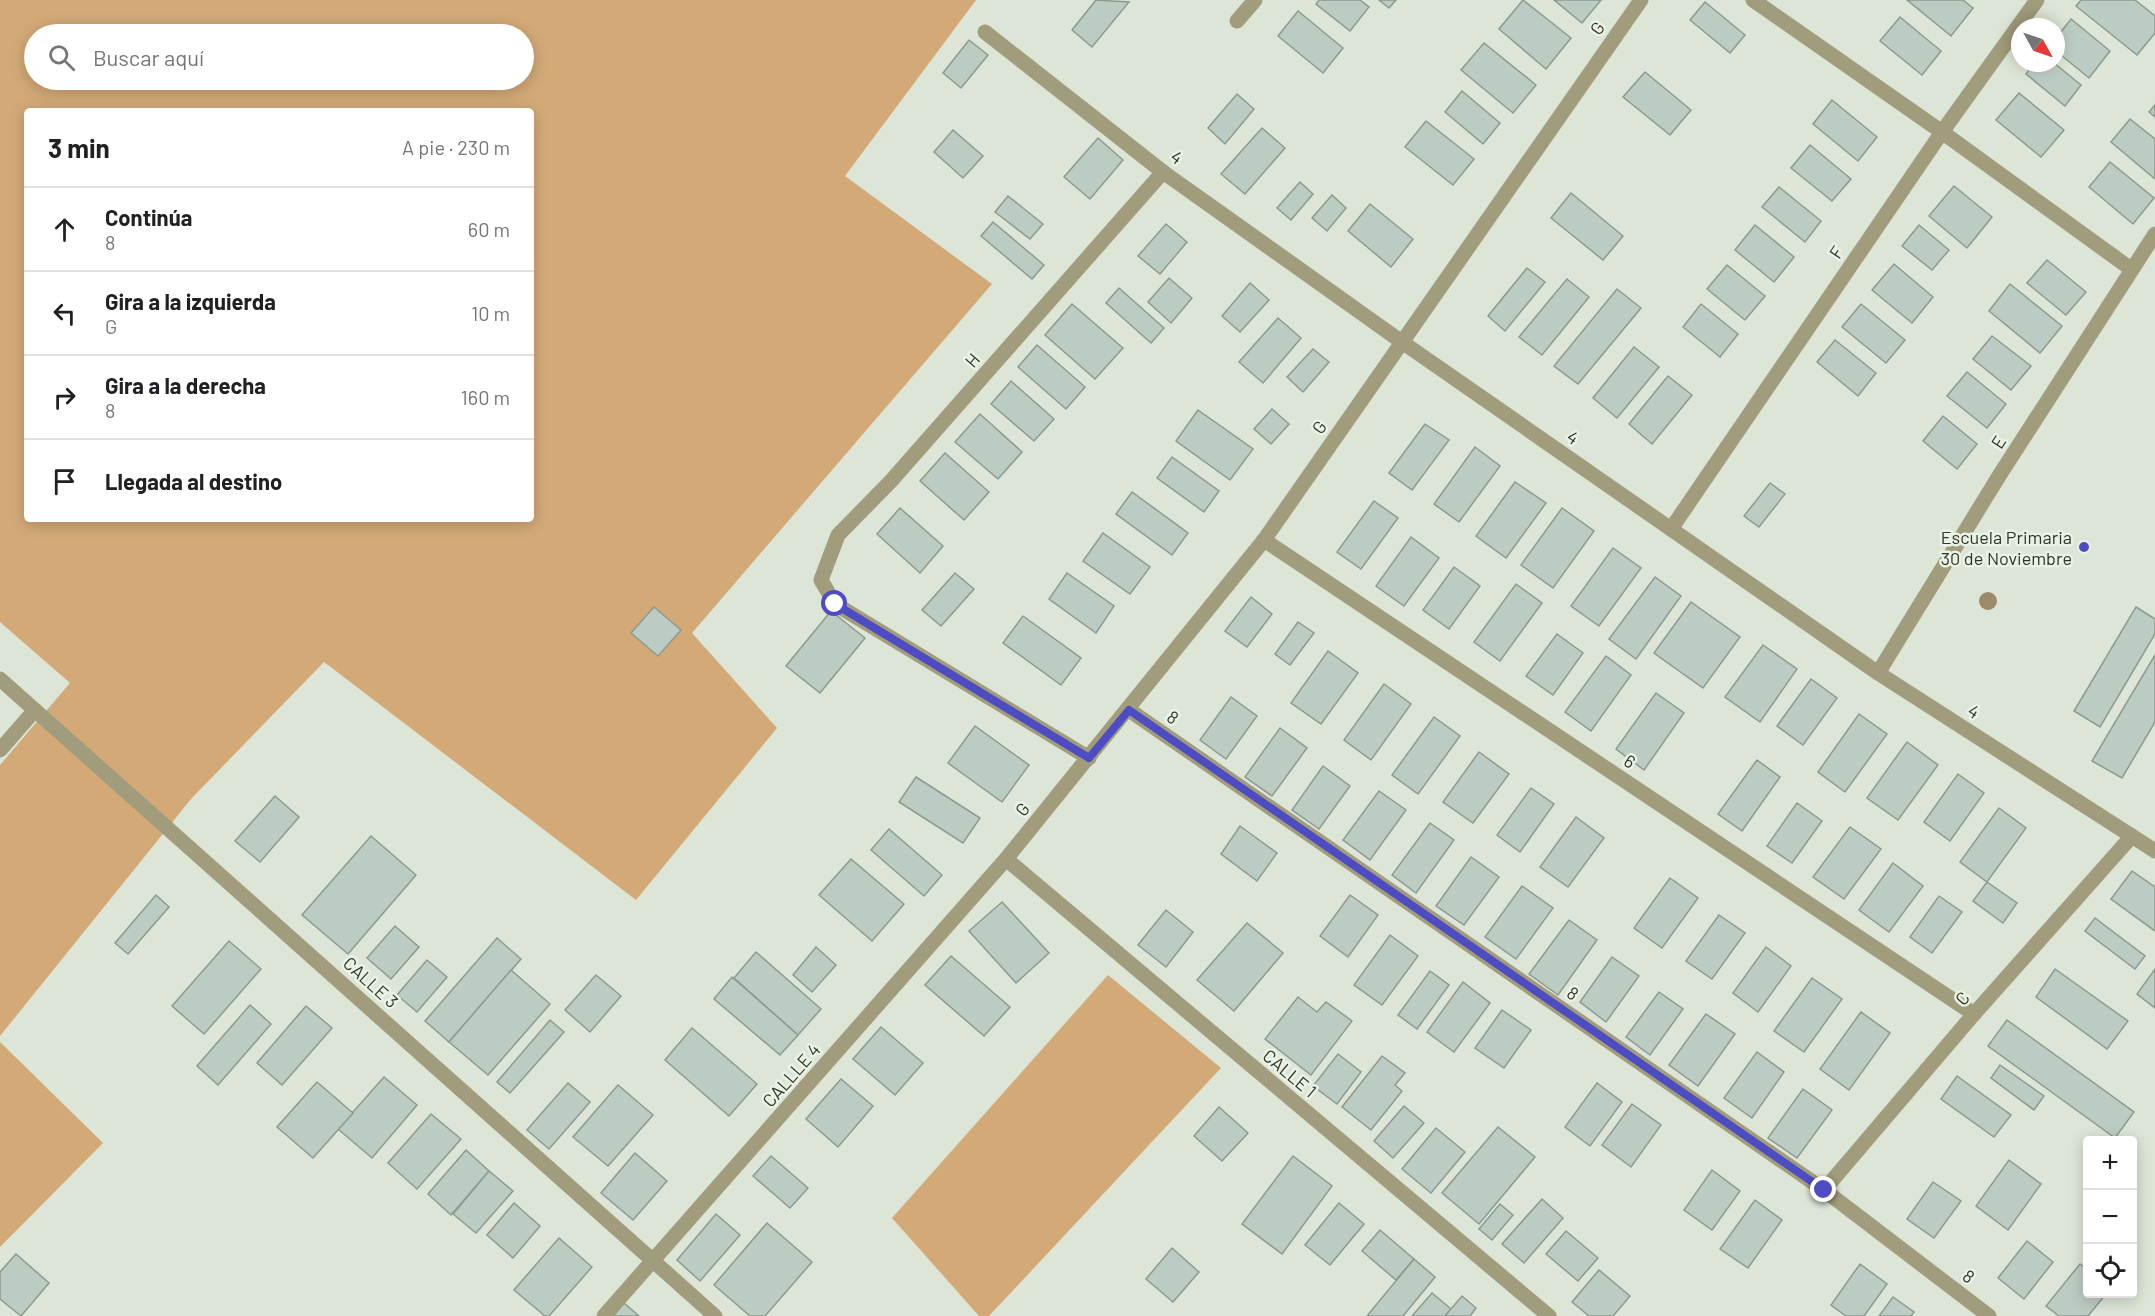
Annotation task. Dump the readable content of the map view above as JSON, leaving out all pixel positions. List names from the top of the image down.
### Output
{
  "streets": {
    "street": [
      "G",
      "4",
      "F",
      "H",
      "E",
      "8",
      "6",
      "CALLE 3",
      "C",
      "CALLE 1",
      "CALLLE 4"
    ]
  },
  "crossings": [
    ["G", "4"],
    ["G", "H"],
    ["G", "8"],
    ["G", "6"],
    ["G", "CALLE 1"],
    ["G", "CALLLE 4"],
    ["4", "F"],
    ["4", "H"],
    ["4", "E"],
    ["4", "C"],
    ["8", "C"],
    ["6", "C"],
    ["CALLE 3", "CALLLE 4"],
    ["CALLE 1", "CALLLE 4"]
  ],
  "places": ["Escuela Primaria 30 de Noviembre"],
  "north": "bottom right",
  "page": {
    "search": "Buscar aquí",
    "heading": ["3 min", "A pie · 230 m"],
    "list": [
      ["Continúa", "8", "60 m"],
      ["Gira a la izquierda", "G", "10 m"],
      ["Gira a la derecha", "8", "160 m"],
      "Llegada al destino"
    ],
    "map_buttons": ["+", "−"]
  }
}
